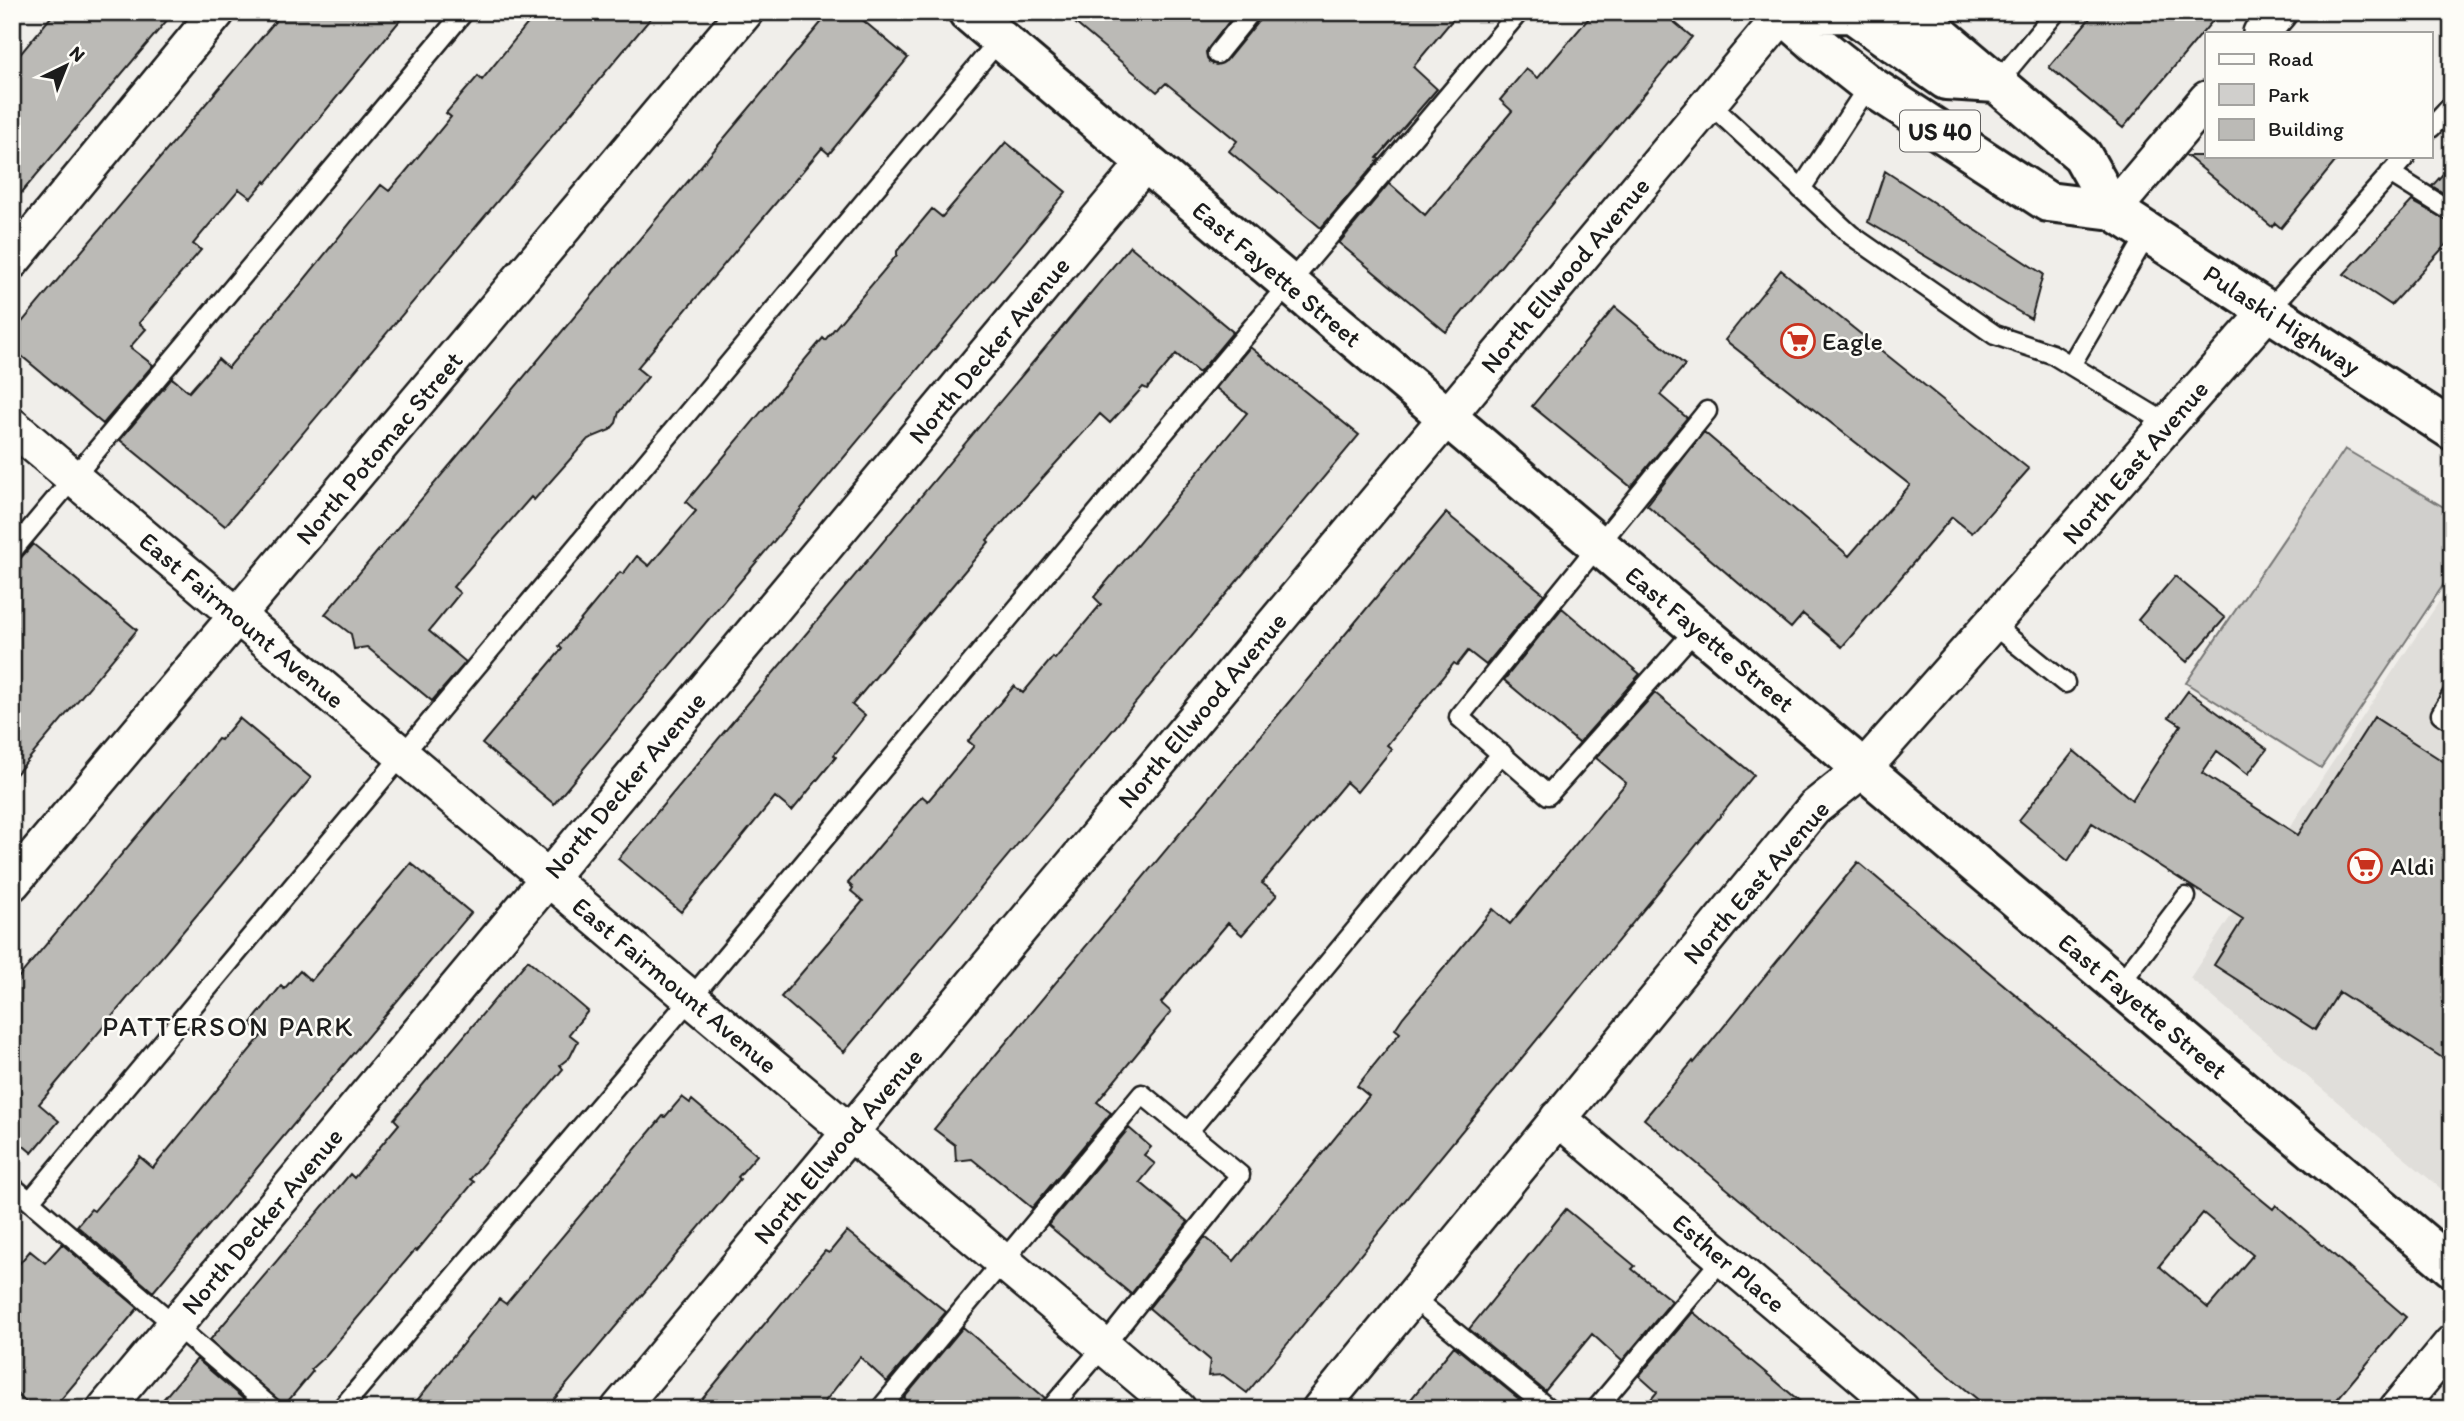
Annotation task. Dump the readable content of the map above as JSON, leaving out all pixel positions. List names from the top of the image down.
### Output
{
  "streets": {
    "main road": ["US 40", "East Fayette Street", "Pulaski Highway"],
    "street": [
      "North Ellwood Avenue",
      "North Decker Avenue",
      "North Potomac Street",
      "North East Avenue",
      "East Fairmount Avenue",
      "Esther Place"
    ]
  },
  "crossings": [
    ["East Fayette Street", "North Ellwood Avenue"],
    ["East Fayette Street", "North Decker Avenue"],
    ["East Fayette Street", "North East Avenue"],
    ["North Ellwood Avenue", "Pulaski Highway"],
    ["North Ellwood Avenue", "East Fairmount Avenue"],
    ["Pulaski Highway", "North East Avenue"],
    ["North Decker Avenue", "East Fairmount Avenue"],
    ["North Potomac Street", "East Fairmount Avenue"],
    ["North East Avenue", "Esther Place"]
  ],
  "districts": ["PATTERSON PARK"],
  "places": {
    "supermarket": ["Eagle", "Aldi"]
  },
  "legend": ["Road", "Park", "Building"],
  "north": "top right"
}
